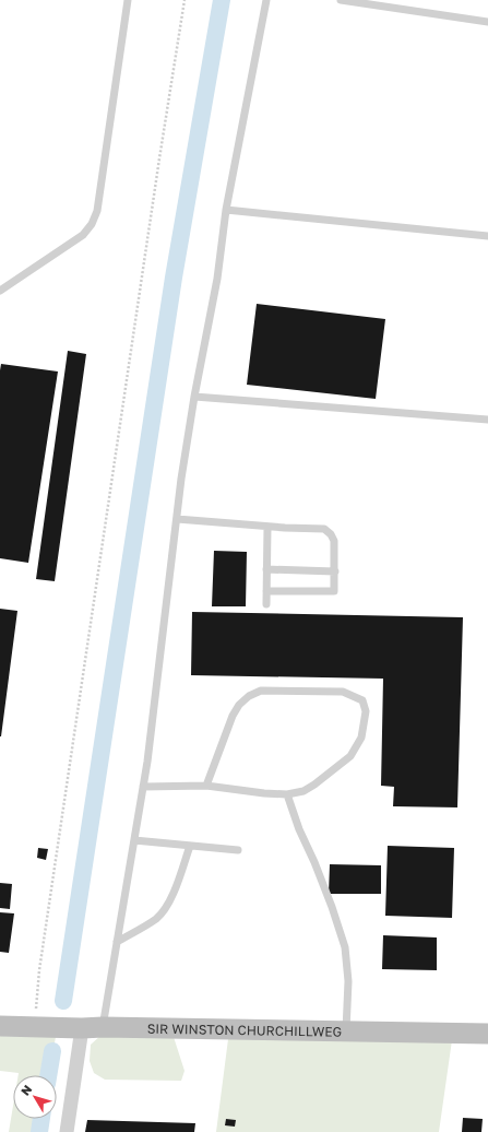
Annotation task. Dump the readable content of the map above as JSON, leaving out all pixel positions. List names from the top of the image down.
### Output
{
  "streets": {
    "street": ["SIR WINSTON CHURCHILLWEG"]
  },
  "north": "top left"
}
